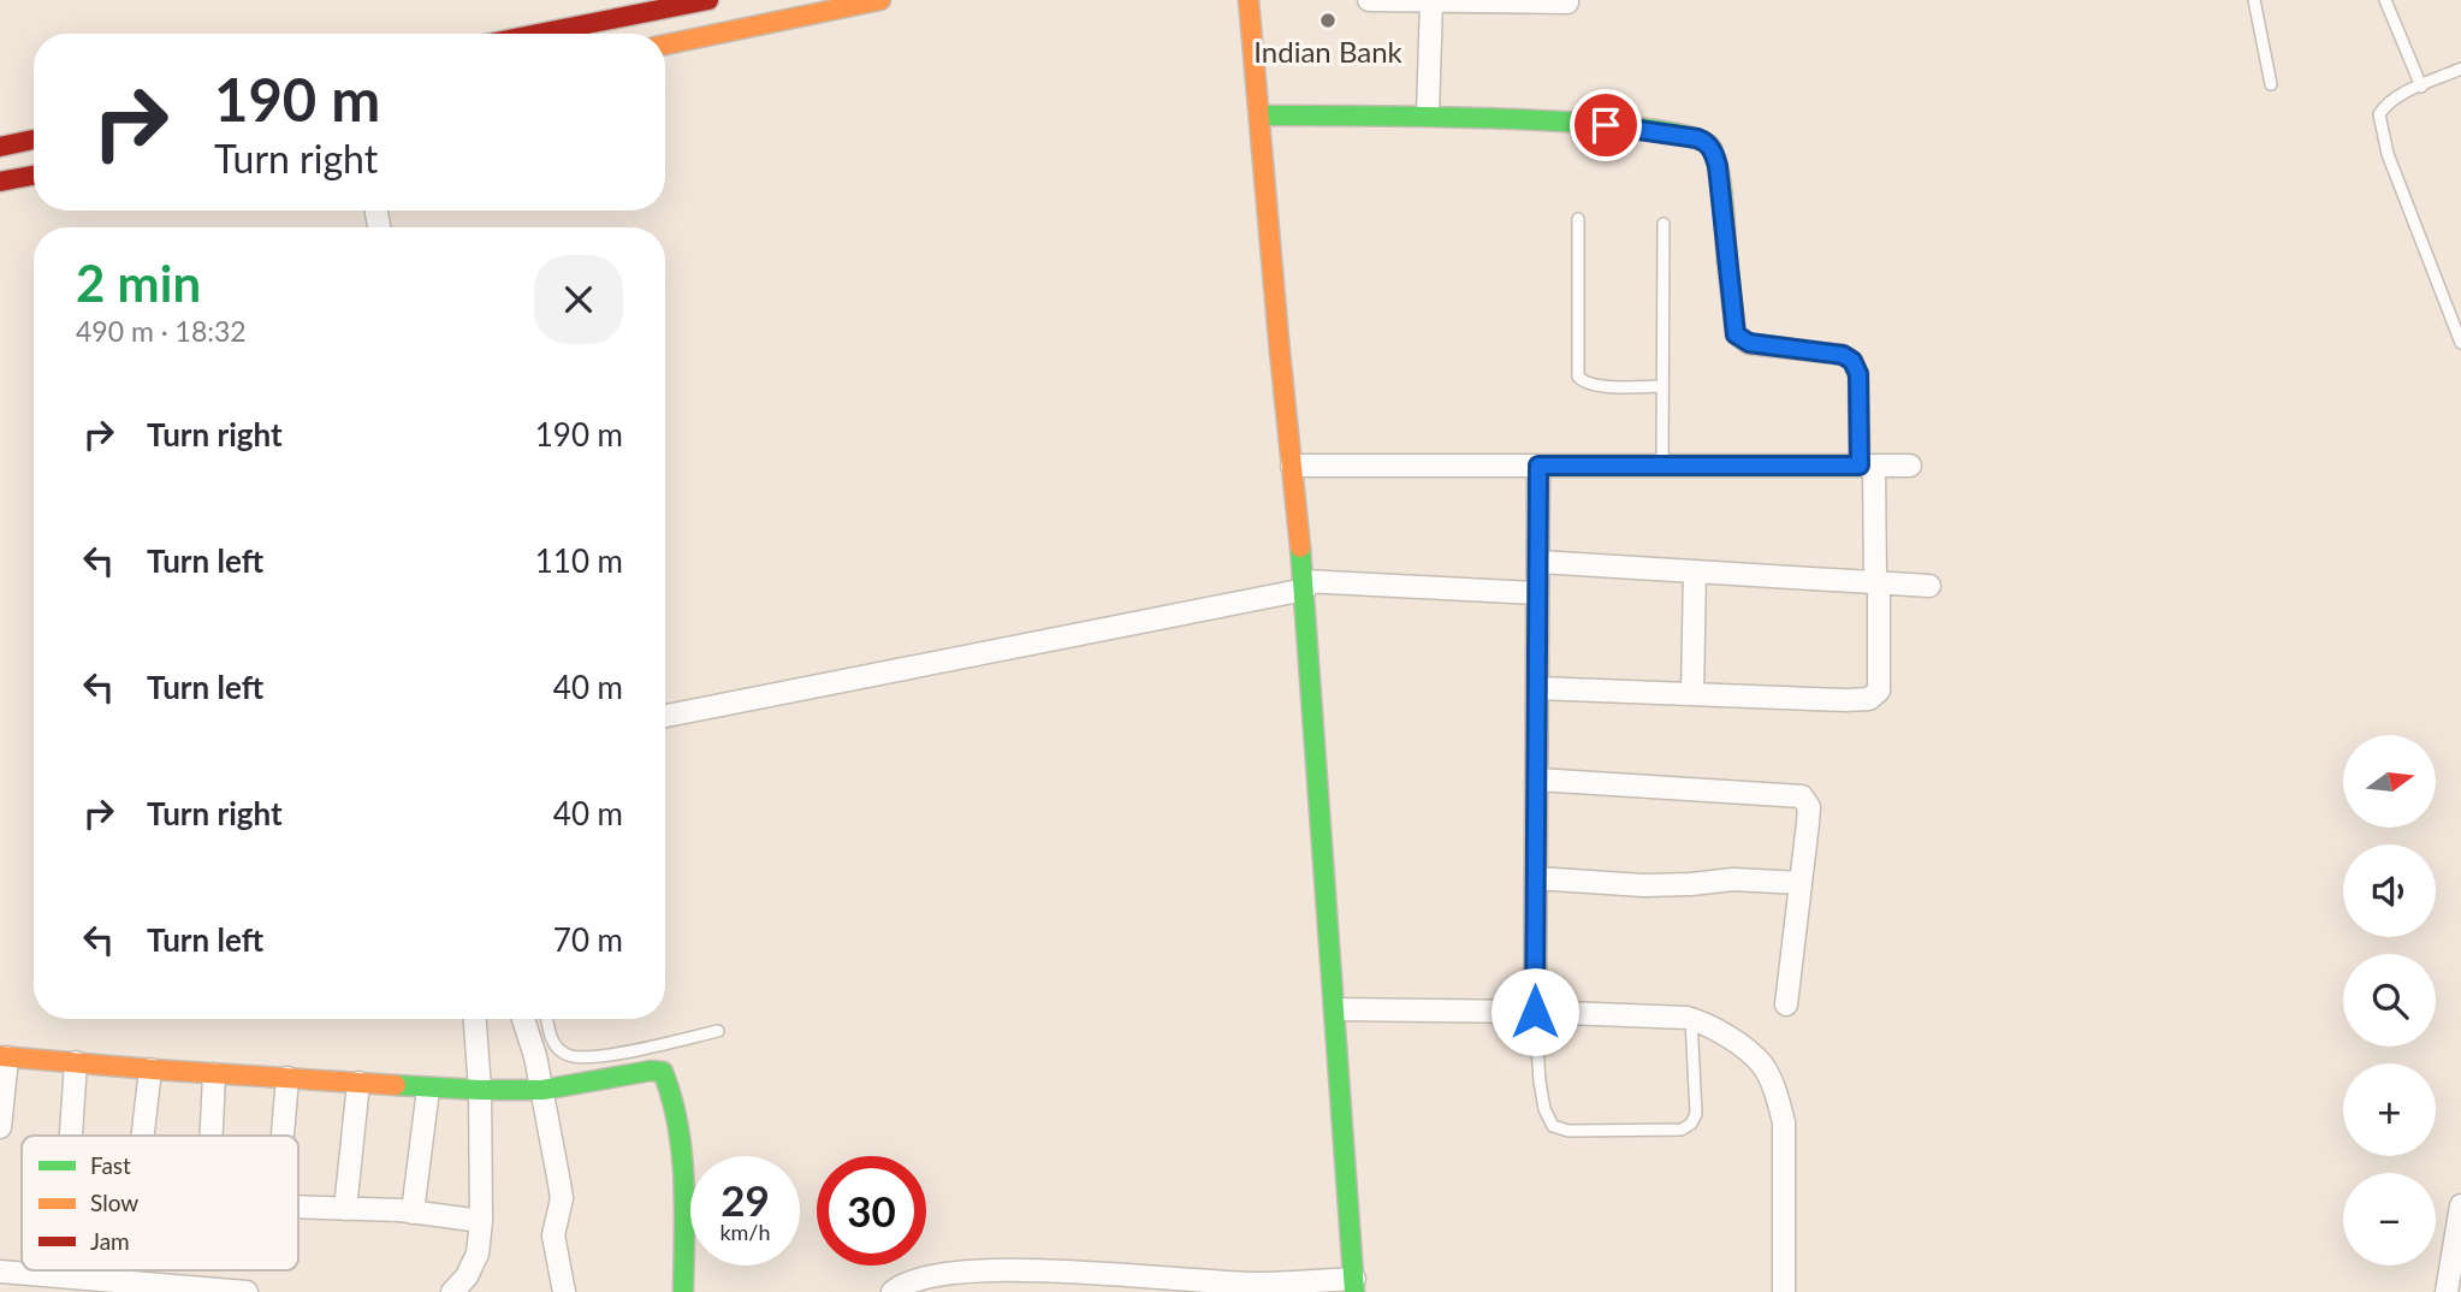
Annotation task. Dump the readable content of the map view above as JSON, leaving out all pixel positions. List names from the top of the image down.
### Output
{
  "places": ["Indian Bank"],
  "legend": ["Fast", "Slow", "Jam"],
  "north": "right",
  "page": {
    "turn": ["190 m", "Turn right"],
    "heading": ["2 min", "490 m · 18:32"],
    "list": [
      {
        "name": "Turn right",
        "value": "190 m"
      },
      {
        "name": "Turn left",
        "value": "110 m"
      },
      {
        "name": "Turn left",
        "value": "40 m"
      },
      {
        "name": "Turn right",
        "value": "40 m"
      },
      {
        "name": "Turn left",
        "value": "70 m"
      }
    ],
    "map_buttons": ["+", "−"],
    "speed": "29 km/h",
    "limit": "30"
  }
}
